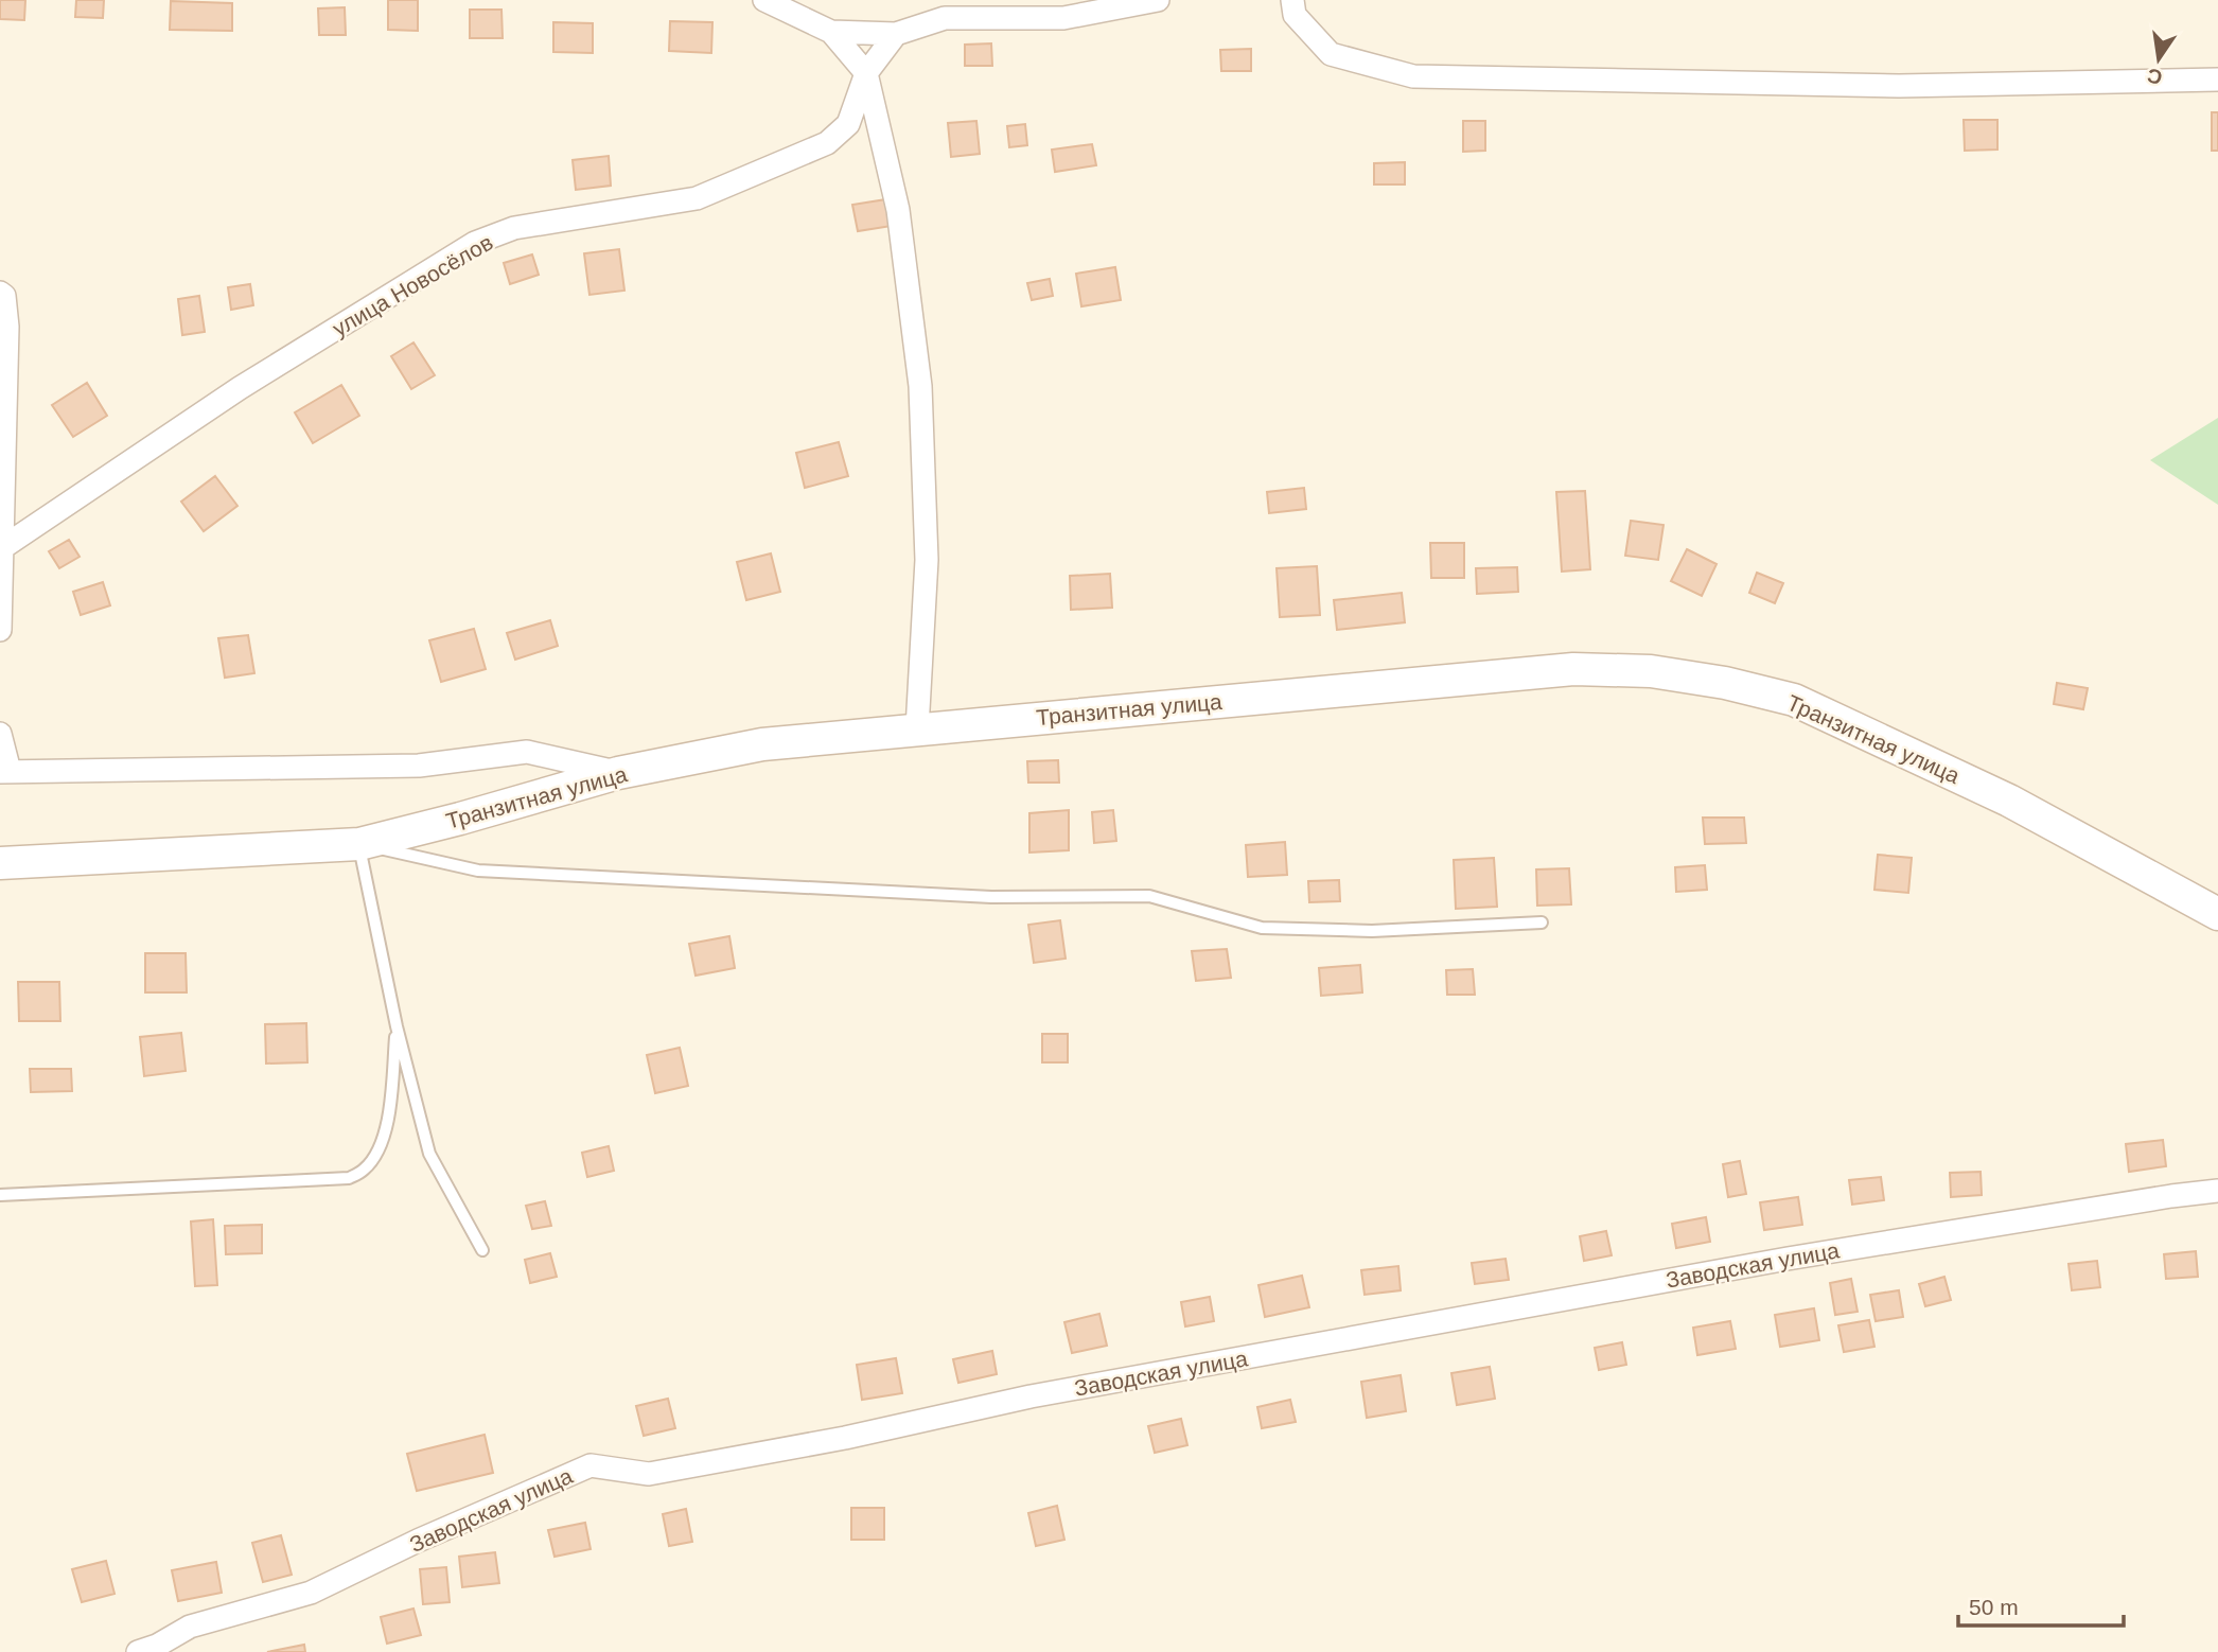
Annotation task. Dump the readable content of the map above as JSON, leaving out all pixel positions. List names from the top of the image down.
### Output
{
  "streets": {
    "main road": ["Транзитная улица"],
    "street": ["улица Новосёлов", "Заводская улица"]
  },
  "scale_bar": "50 m",
  "north": "bottom"
}
